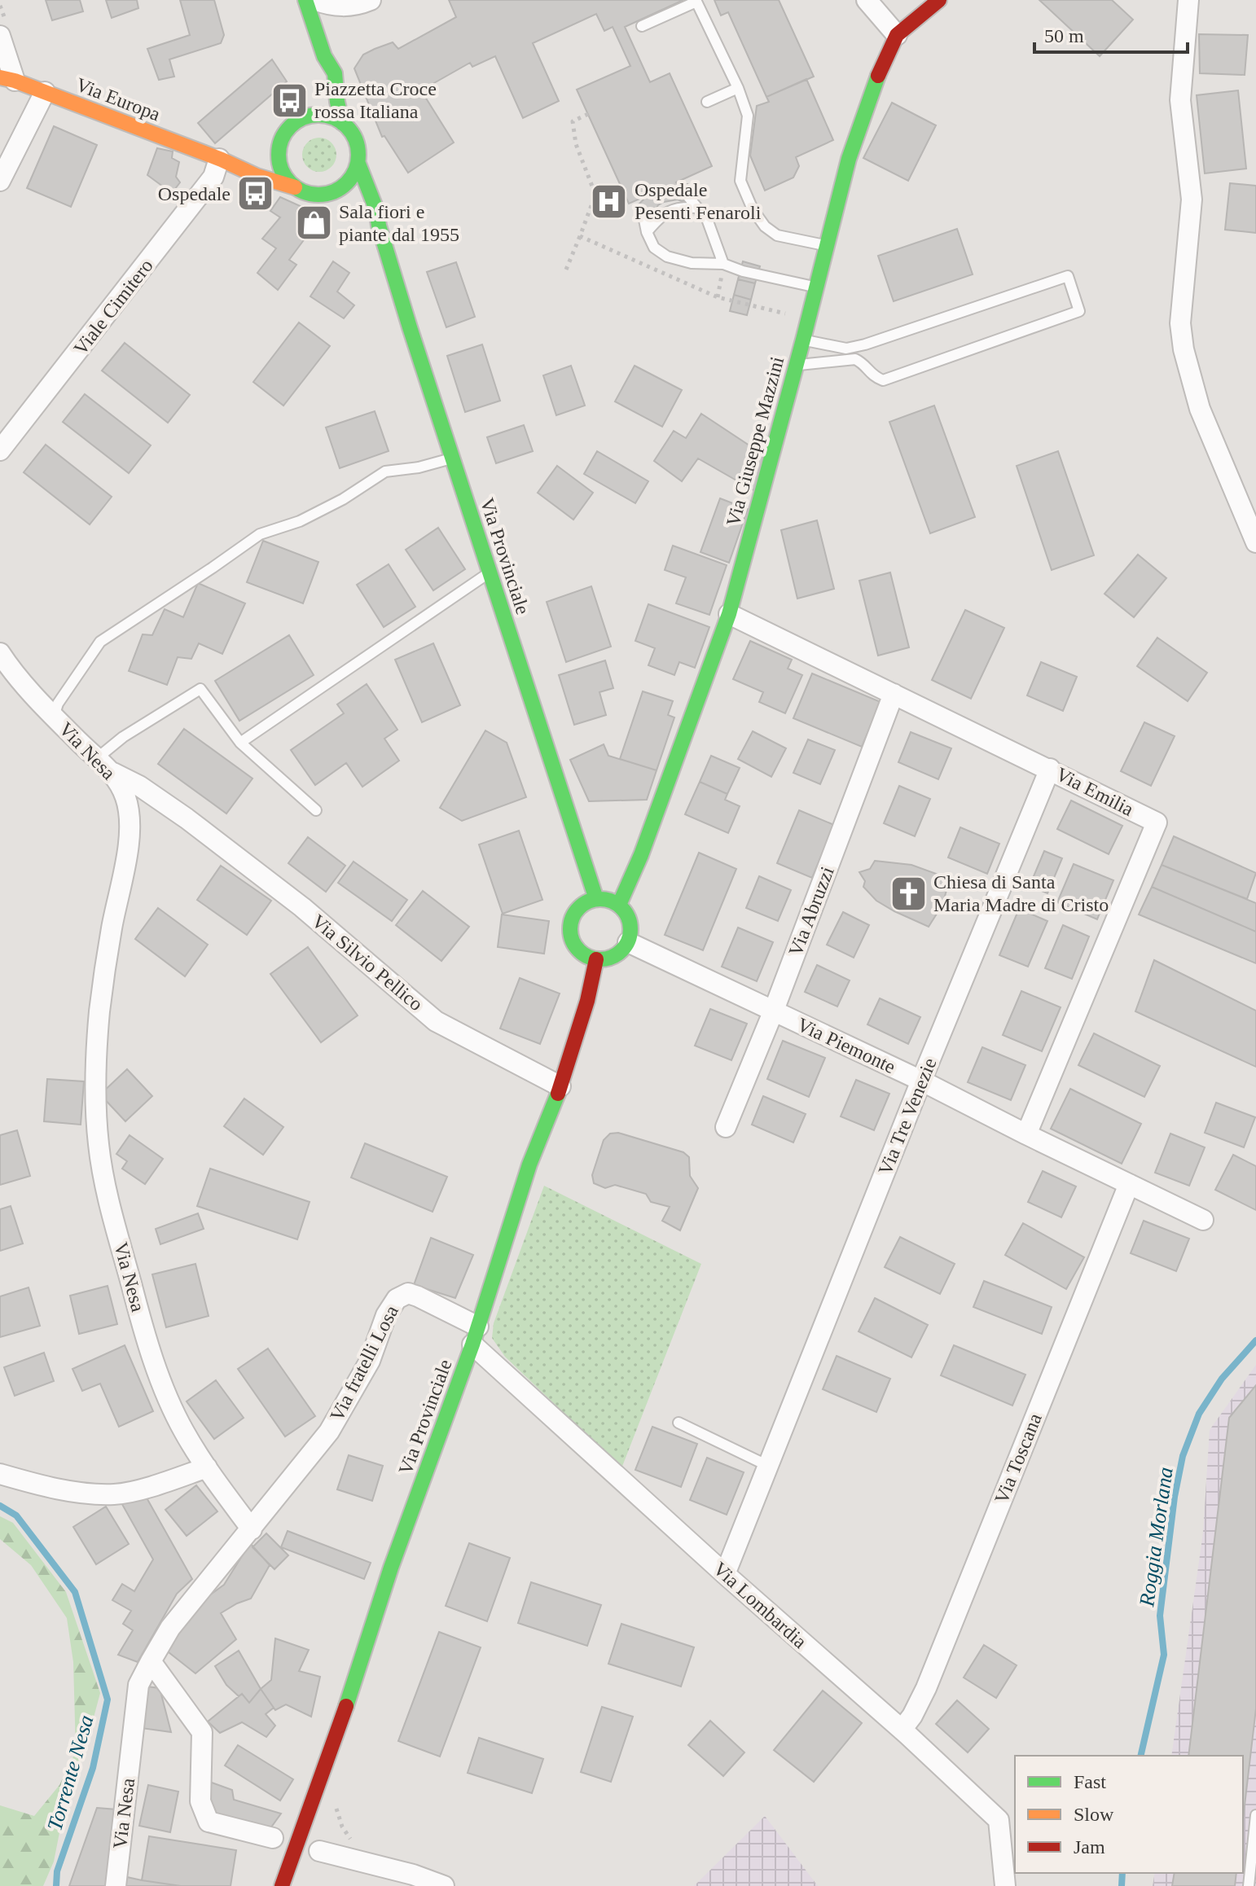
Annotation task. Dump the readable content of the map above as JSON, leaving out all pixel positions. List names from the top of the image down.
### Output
{
  "streets": {
    "street": [
      "Via Europa",
      "Viale Cimitero",
      "Via Giuseppe Mazzini",
      "Via Provinciale",
      "Via Nesa",
      "Via Emilia",
      "Via Abruzzi",
      "Via Silvio Pellico",
      "Via Piemonte",
      "Via Tre Venezie",
      "Via fratelli Losa",
      "Via Toscana",
      "Via Lombardia"
    ]
  },
  "crossings": [
    ["Via Europa", "Viale Cimitero"],
    ["Via Europa", "Via Provinciale"],
    ["Via Giuseppe Mazzini", "Via Provinciale"],
    ["Via Giuseppe Mazzini", "Via Emilia"],
    ["Via Giuseppe Mazzini", "Via Piemonte"],
    ["Via Provinciale", "Via Silvio Pellico"],
    ["Via Provinciale", "Via Piemonte"],
    ["Via Provinciale", "Via fratelli Losa"],
    ["Via Provinciale", "Via Lombardia"],
    ["Via Nesa", "Via Silvio Pellico"],
    ["Via Nesa", "Via fratelli Losa"],
    ["Via Emilia", "Via Abruzzi"],
    ["Via Emilia", "Via Piemonte"],
    ["Via Emilia", "Via Tre Venezie"],
    ["Via Abruzzi", "Via Piemonte"],
    ["Via Piemonte", "Via Tre Venezie"],
    ["Via Piemonte", "Via Toscana"],
    ["Via Tre Venezie", "Via Lombardia"],
    ["Via fratelli Losa", "Via Lombardia"],
    ["Via Toscana", "Via Lombardia"]
  ],
  "water": ["Roggia Morlana", "Torrente Nesa"],
  "places": {
    "bus stop": ["Piazzetta Croce rossa Italiana", "Ospedale"],
    "hospital": ["Ospedale Pesenti Fenaroli"],
    "shop": ["Sala fiori e piante dal 1955"],
    "church": ["Chiesa di Santa Maria Madre di Cristo"]
  },
  "legend": ["Fast", "Slow", "Jam"],
  "scale_bar": "50 m"
}
